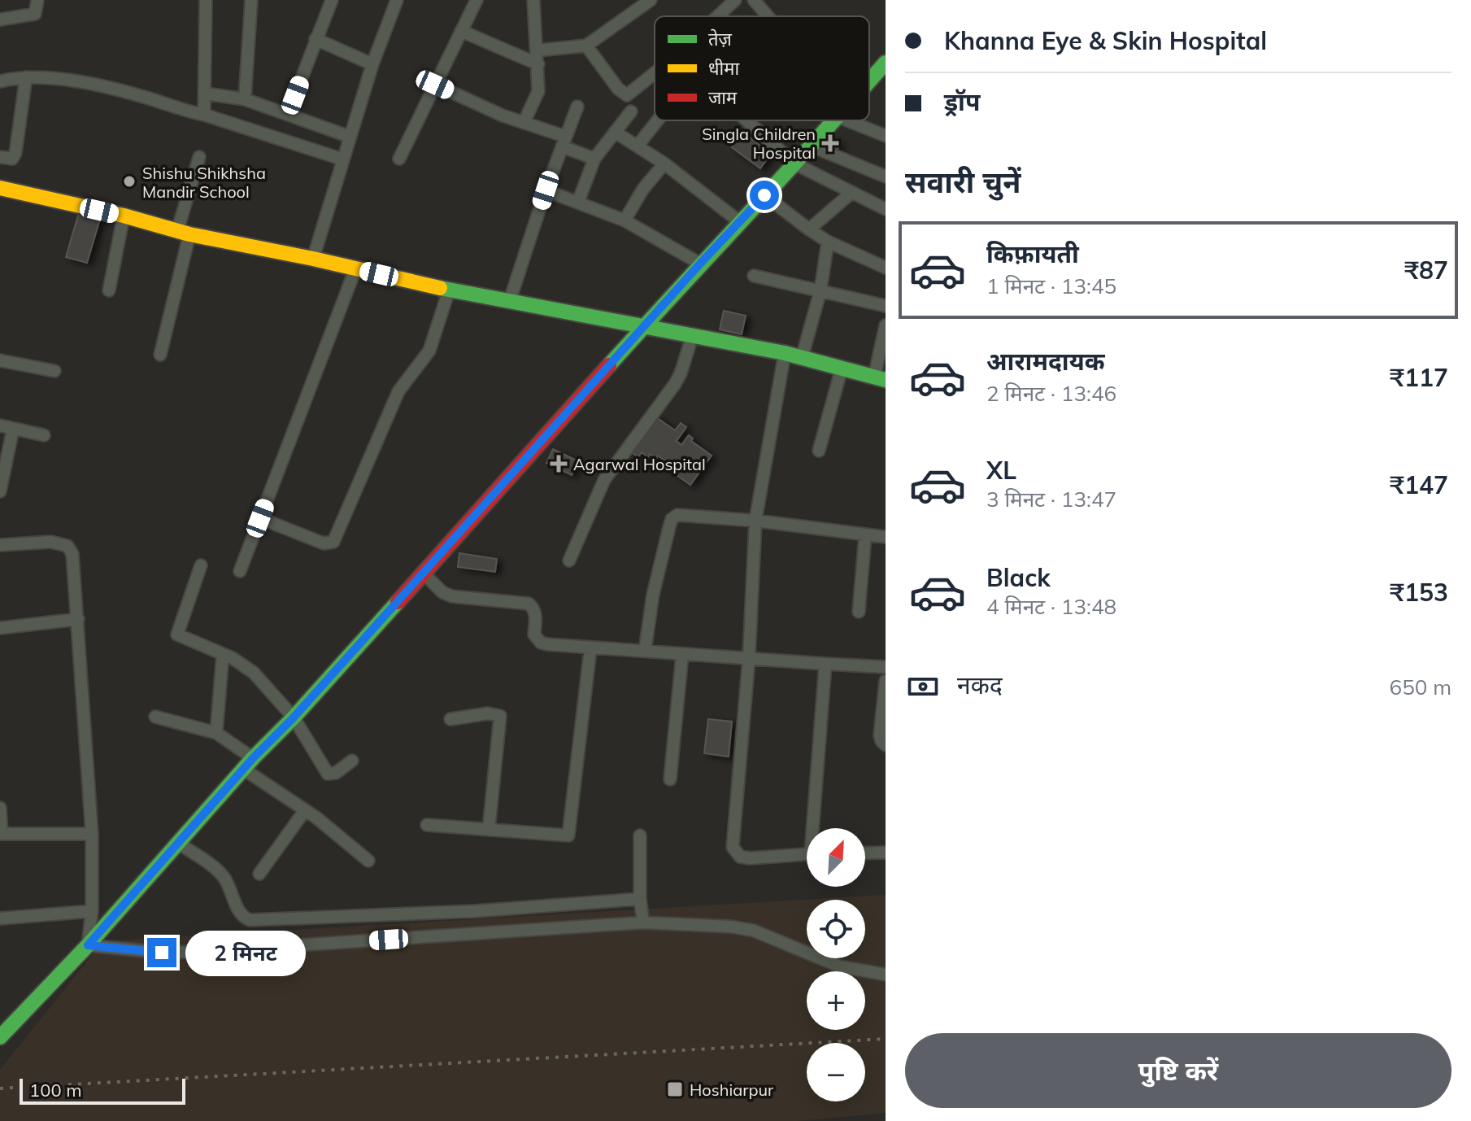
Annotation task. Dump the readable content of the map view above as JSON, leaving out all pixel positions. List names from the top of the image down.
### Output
{
  "places": {
    "health": ["Singla Children Hospital", "Agarwal Hospital"],
    "other": ["Shishu Shikhsha Mandir School"],
    "transit": ["Hoshiarpur"]
  },
  "legend": ["तेज़", "धीमा", "जाम"],
  "scale_bar": "100 m",
  "north": "top right",
  "page": {
    "banner": ["Khanna Eye & Skin Hospital", "ड्रॉप"],
    "heading": "सवारी चुनें",
    "list": [
      {
        "name": "किफ़ायती",
        "note": "1 मिनट · 13:45",
        "value": "₹87"
      },
      {
        "name": "आरामदायक",
        "note": "2 मिनट · 13:46",
        "value": "₹117"
      },
      {
        "name": "XL",
        "note": "3 मिनट · 13:47",
        "value": "₹147"
      },
      {
        "name": "Black",
        "note": "4 मिनट · 13:48",
        "value": "₹153"
      }
    ],
    "pay": ["नकद", "650 m"],
    "map_buttons": ["+", "−"],
    "bubble": "2 मिनट",
    "buttons": "पुष्टि करें",
    "scale": "100 m"
  }
}
